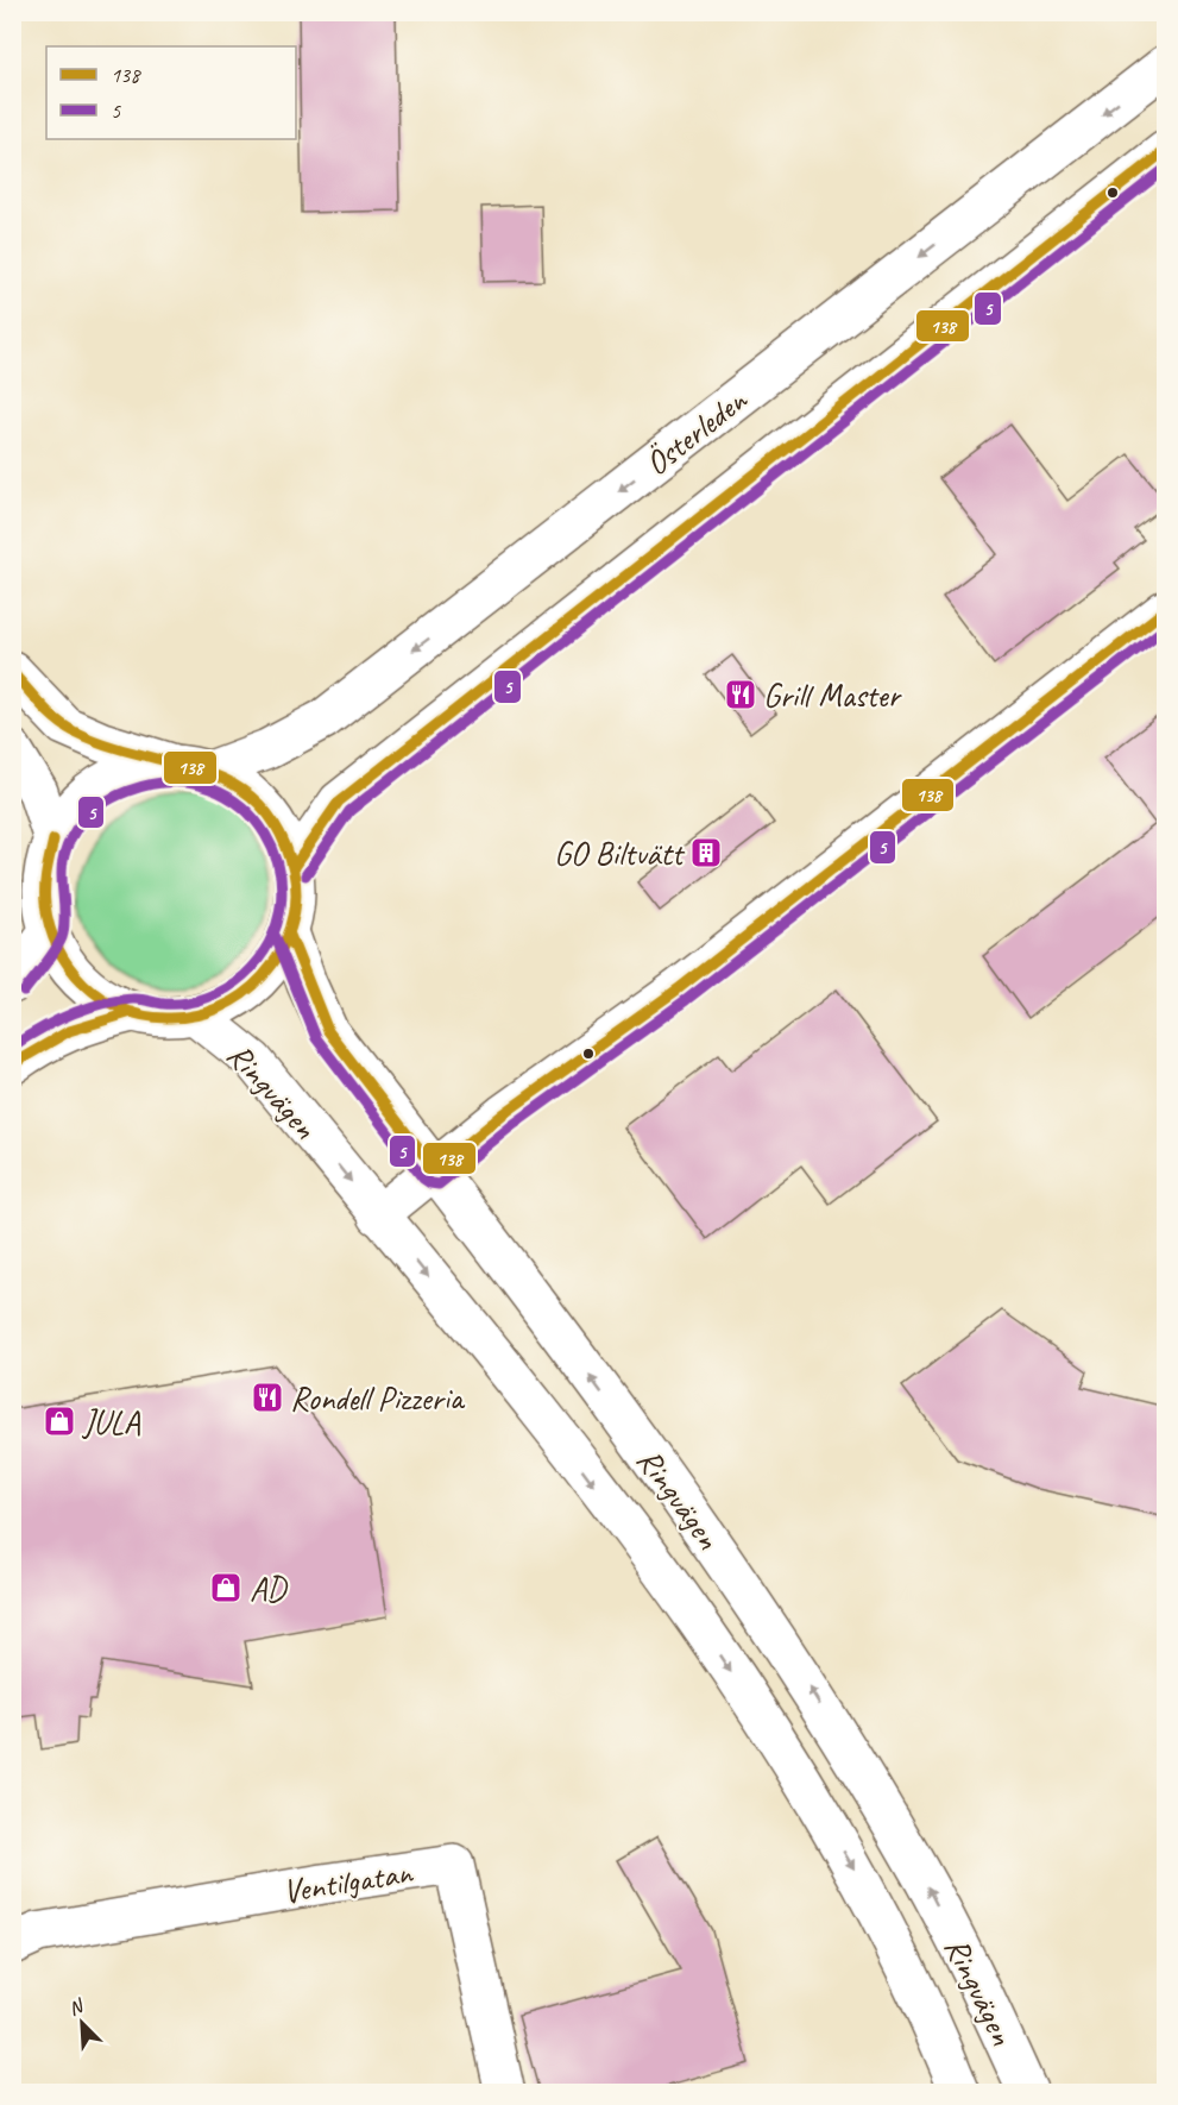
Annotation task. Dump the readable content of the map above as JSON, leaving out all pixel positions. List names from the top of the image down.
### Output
{
  "streets": {
    "main road": ["Österleden", "Ringvägen", "Ventilgatan"]
  },
  "crossings": [
    ["Österleden", "Ringvägen"]
  ],
  "places": {
    "restaurant": ["Grill Master", "Rondell Pizzeria"],
    "building": ["GO Biltvätt"],
    "shop": ["JULA", "AD"]
  },
  "lines": ["transit line 138", "transit line 5"],
  "legend": ["138", "5"],
  "north": "top left"
}
